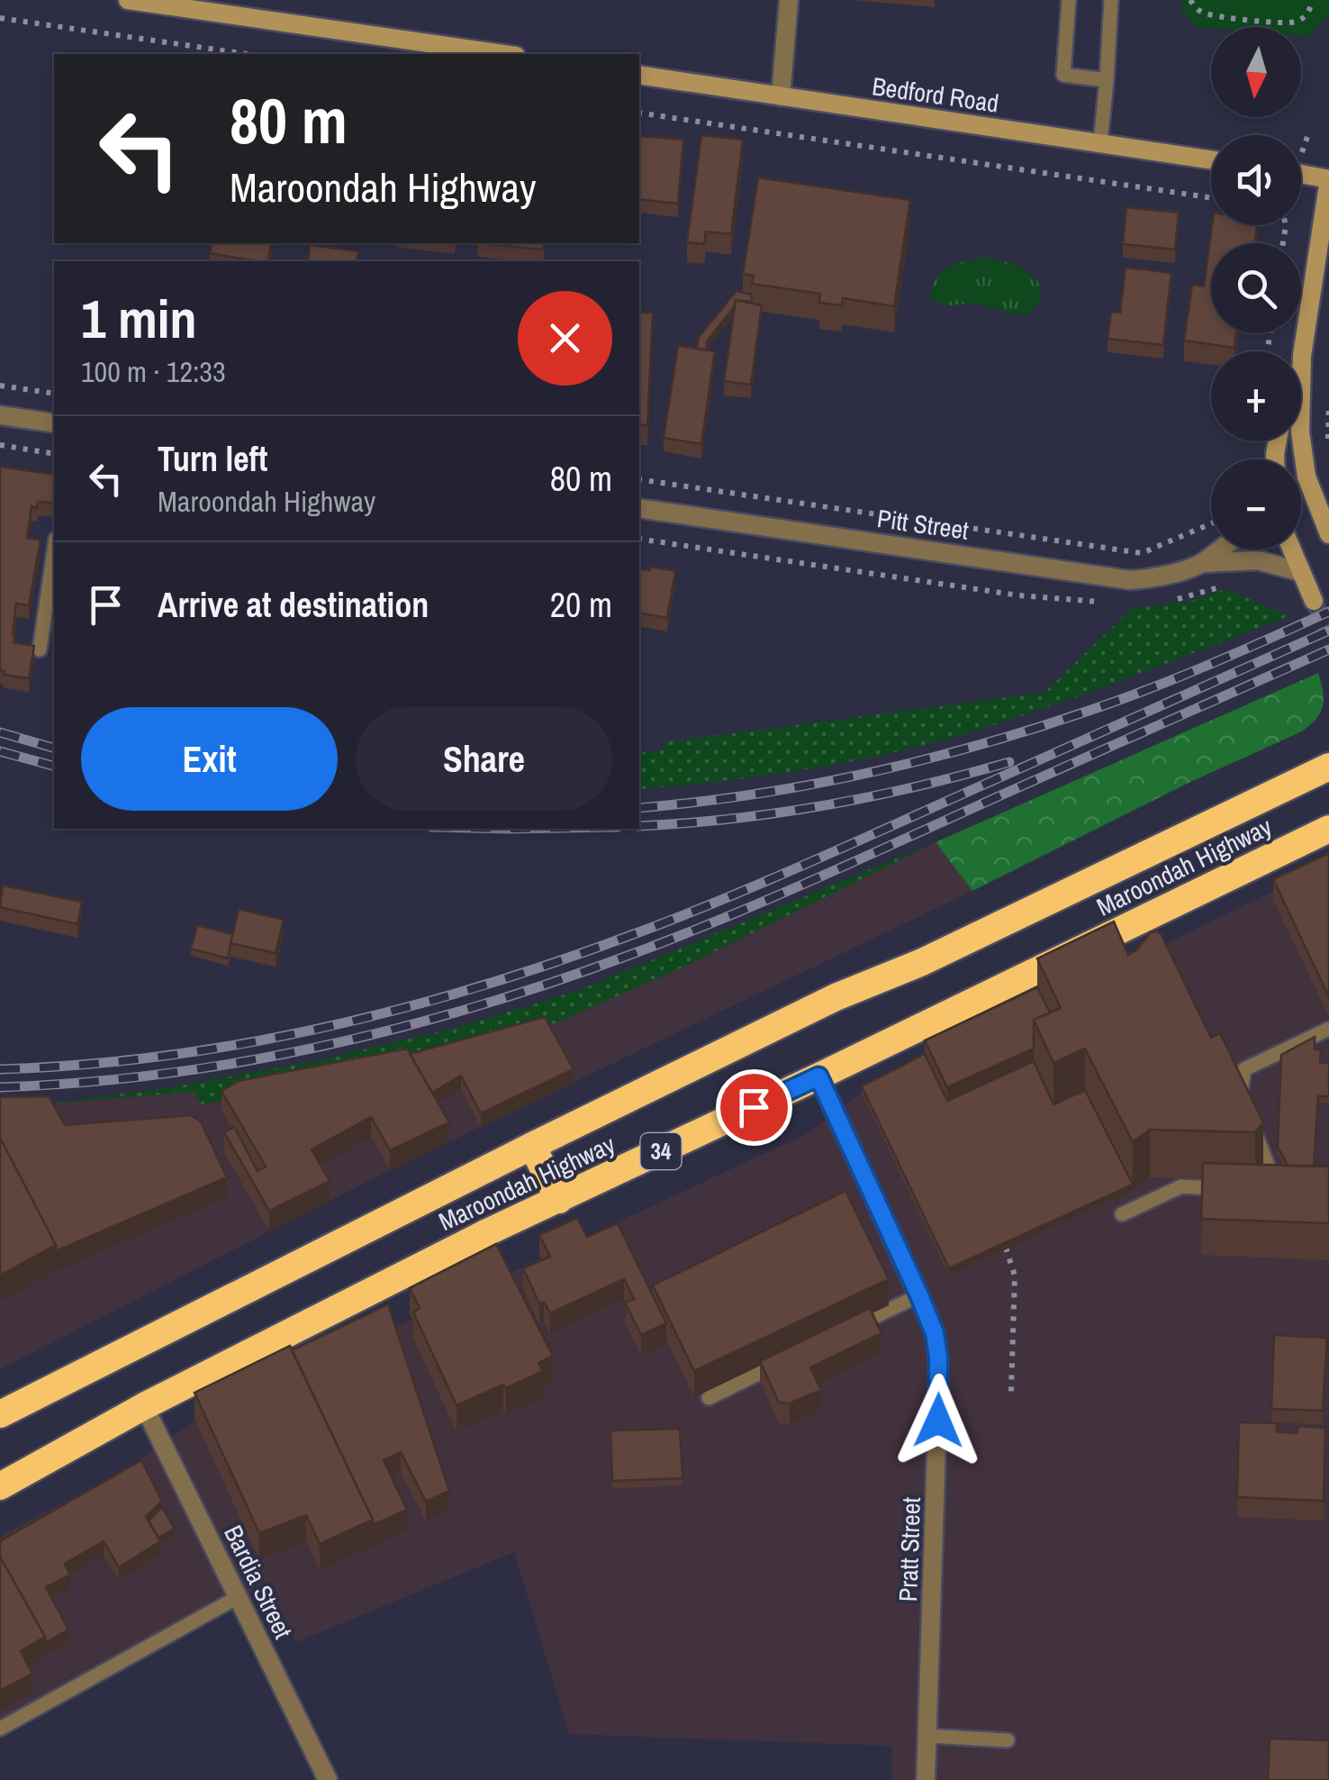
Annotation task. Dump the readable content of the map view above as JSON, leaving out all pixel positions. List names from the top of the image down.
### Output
{
  "streets": {
    "highway": ["Maroondah Highway", "34"],
    "main road": ["Bedford Road"],
    "street": ["Pitt Street", "Pratt Street", "Bardia Street"]
  },
  "crossings": [
    ["Maroondah Highway", "Pratt Street"],
    ["Maroondah Highway", "Bardia Street"]
  ],
  "north": "bottom",
  "page": {
    "map_buttons": ["+", "−"],
    "turn": ["80 m", "Maroondah Highway"],
    "heading": ["1 min", "100 m · 12:33"],
    "list": [
      {
        "name": "Turn left",
        "note": "Maroondah Highway",
        "value": "80 m"
      },
      {
        "name": "Arrive at destination",
        "value": "20 m"
      }
    ],
    "buttons": ["Exit", "Share"]
  }
}
